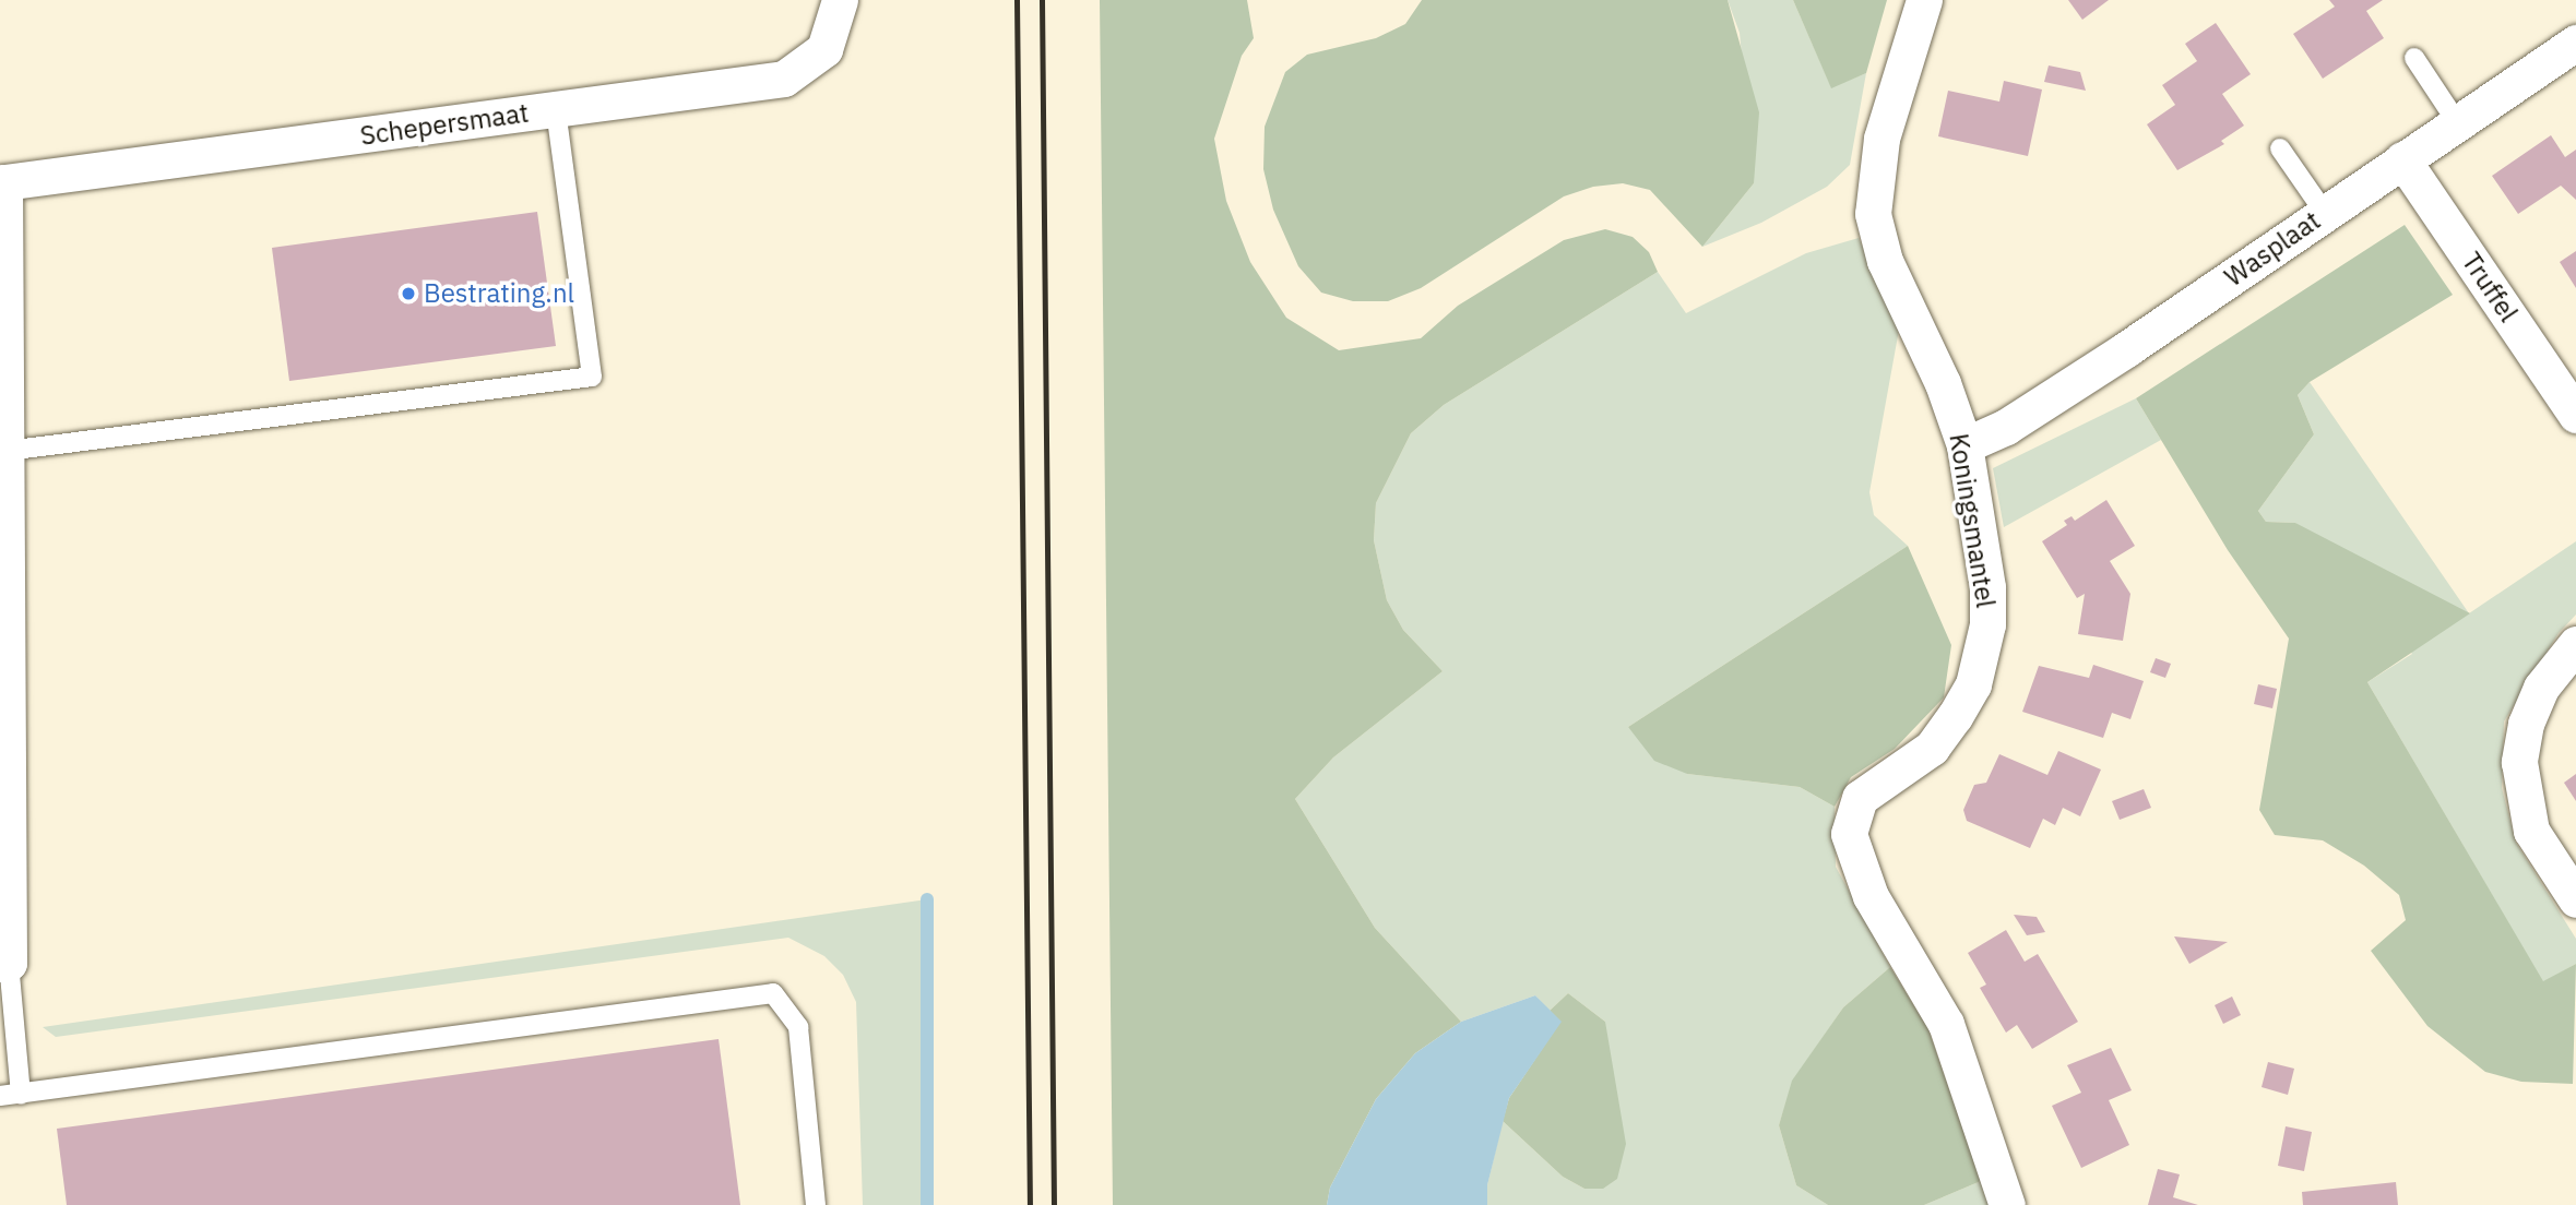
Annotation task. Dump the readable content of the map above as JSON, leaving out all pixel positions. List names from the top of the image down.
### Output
{
  "streets": {
    "street": [
      "Schepersmaat",
      "Wasplaat",
      "Truffel",
      "Koningsmantel"
    ]
  },
  "crossings": [
    ["Wasplaat", "Truffel"],
    ["Wasplaat", "Koningsmantel"]
  ],
  "places": ["Bestrating.nl"]
}
